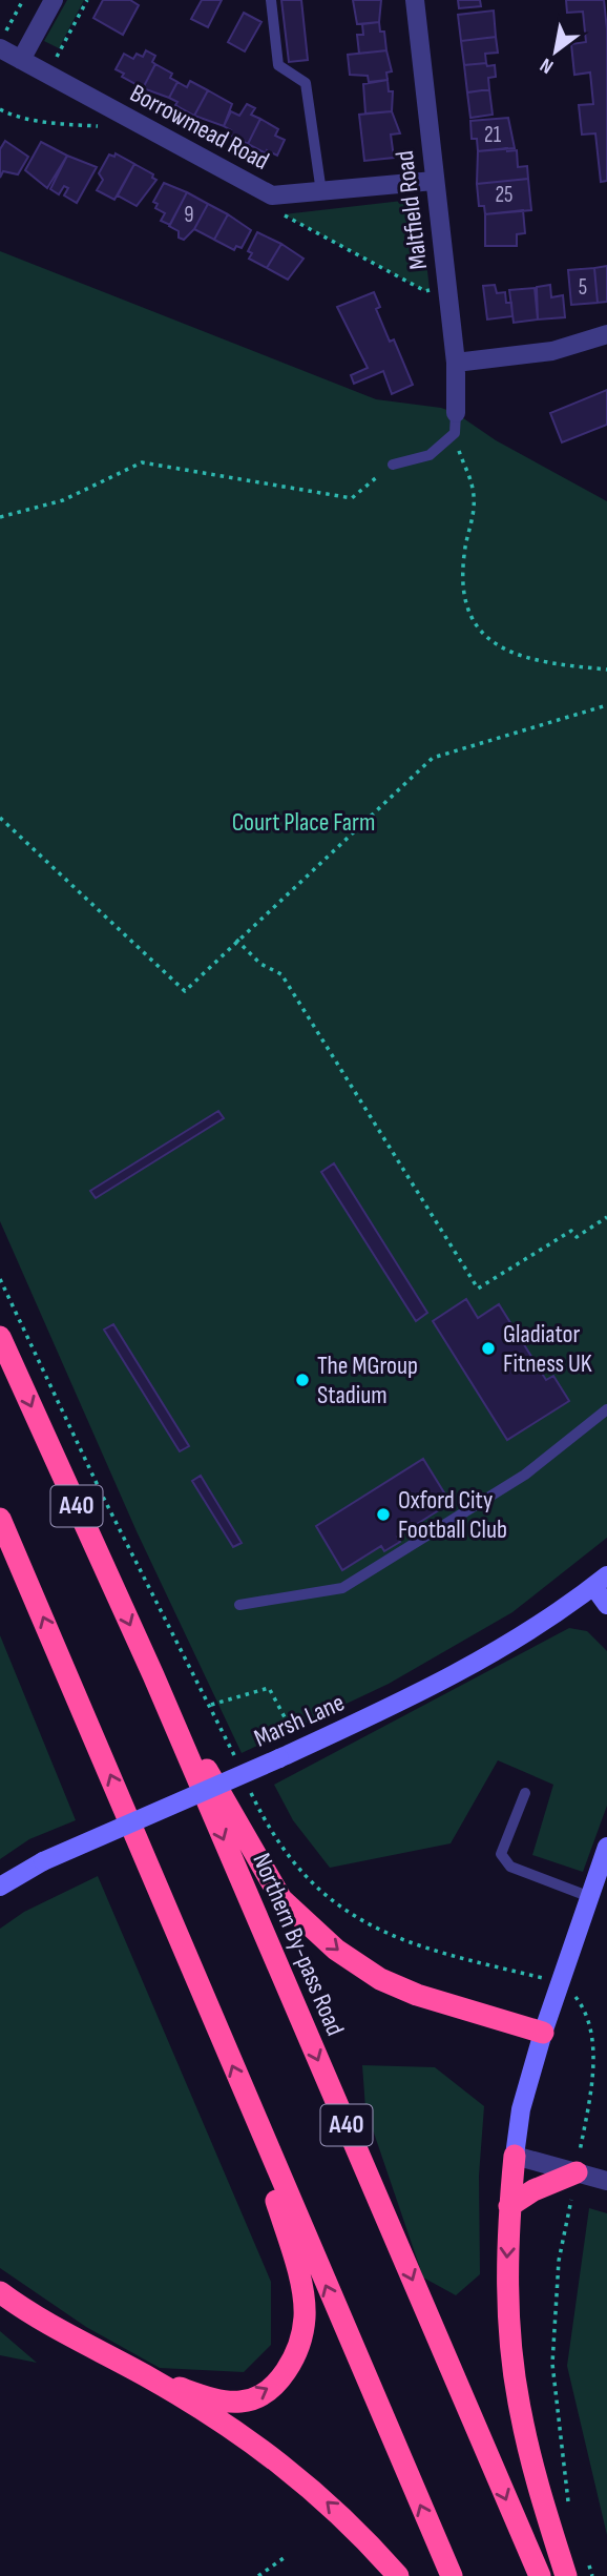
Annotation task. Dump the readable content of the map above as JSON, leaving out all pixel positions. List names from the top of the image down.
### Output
{
  "streets": {
    "highway": ["A40", "Northern By-pass Road"],
    "main road": ["Marsh Lane"],
    "street": ["Borrowmead Road", "Maltfield Road"]
  },
  "crossings": [
    ["Borrowmead Road", "Maltfield Road"]
  ],
  "parks": ["Court Place Farm"],
  "places": ["Gladiator Fitness UK", "The MGroup Stadium", "Oxford City Football Club"],
  "house_numbers": [
    "21",
    "25",
    "9",
    "5"
  ],
  "north": "bottom left"
}
